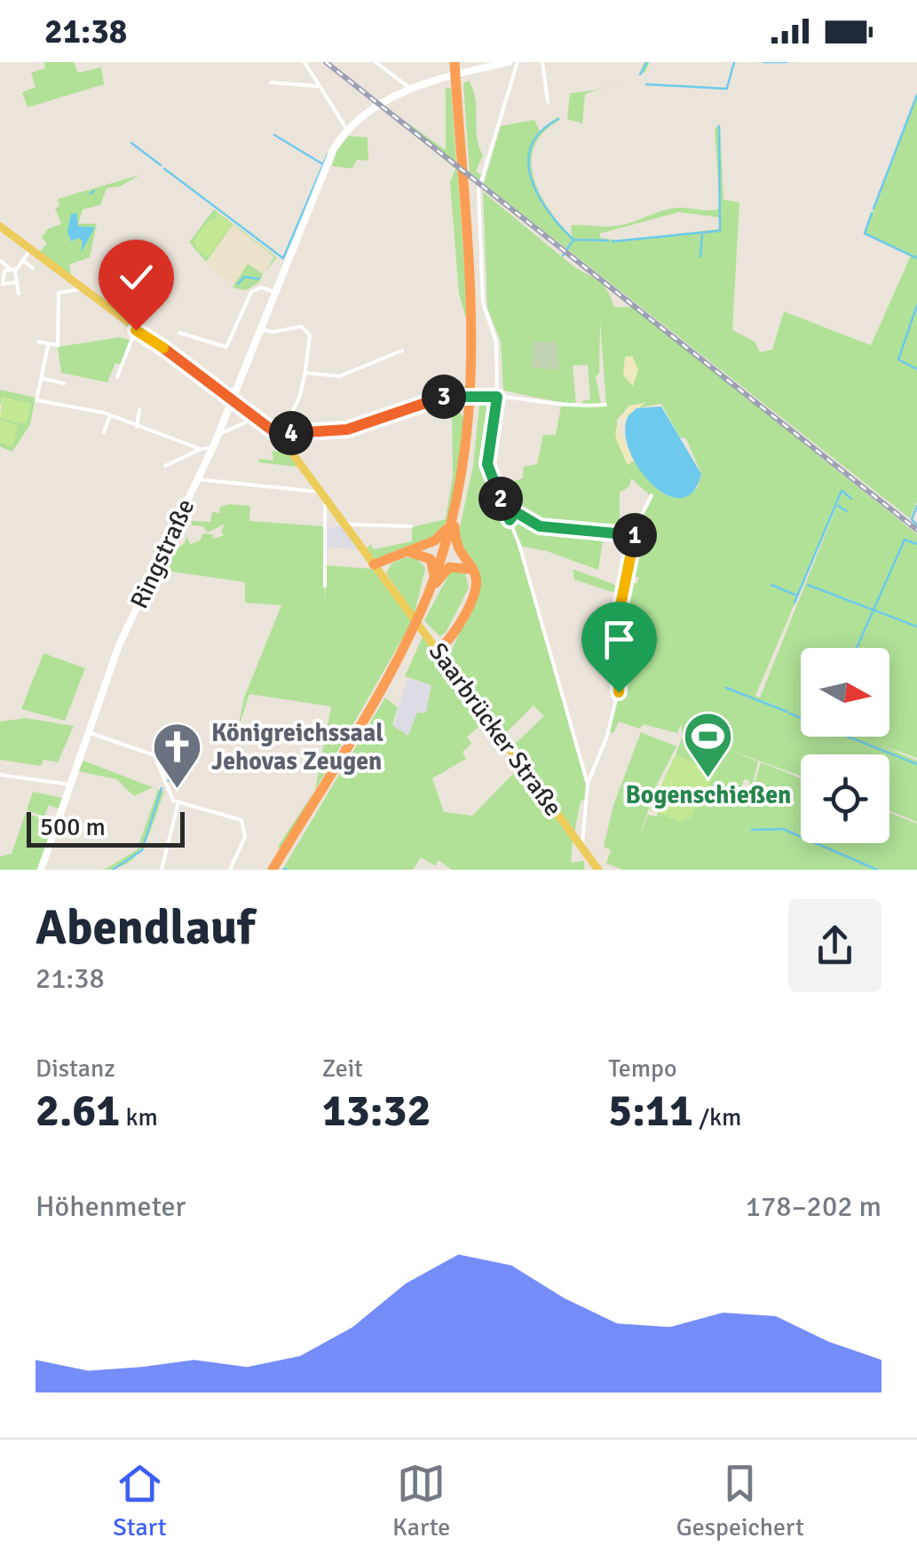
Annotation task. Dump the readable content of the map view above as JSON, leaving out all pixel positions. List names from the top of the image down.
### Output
{
  "streets": {
    "main road": ["Ringstraße", "Saarbrücker Straße"]
  },
  "crossings": [
    ["Ringstraße", "Saarbrücker Straße"]
  ],
  "places": {
    "sports": ["Bogenschießen"],
    "church": ["Königreichssaal Jehovas Zeugen"]
  },
  "scale_bar": "500 m",
  "north": "right",
  "page": {
    "status": "21:38",
    "pins": [
      "3",
      "4",
      "2",
      "1"
    ],
    "scale": "500 m",
    "heading": ["Abendlauf", "21:38"],
    "stats": [
      ["Distanz", "2.61 km"],
      ["Zeit", "13:32"],
      ["Tempo", "5:11 /km"]
    ],
    "chart": ["Höhenmeter", "178–202 m"],
    "tabs": ["Start", "Karte", "Gespeichert"]
  }
}
